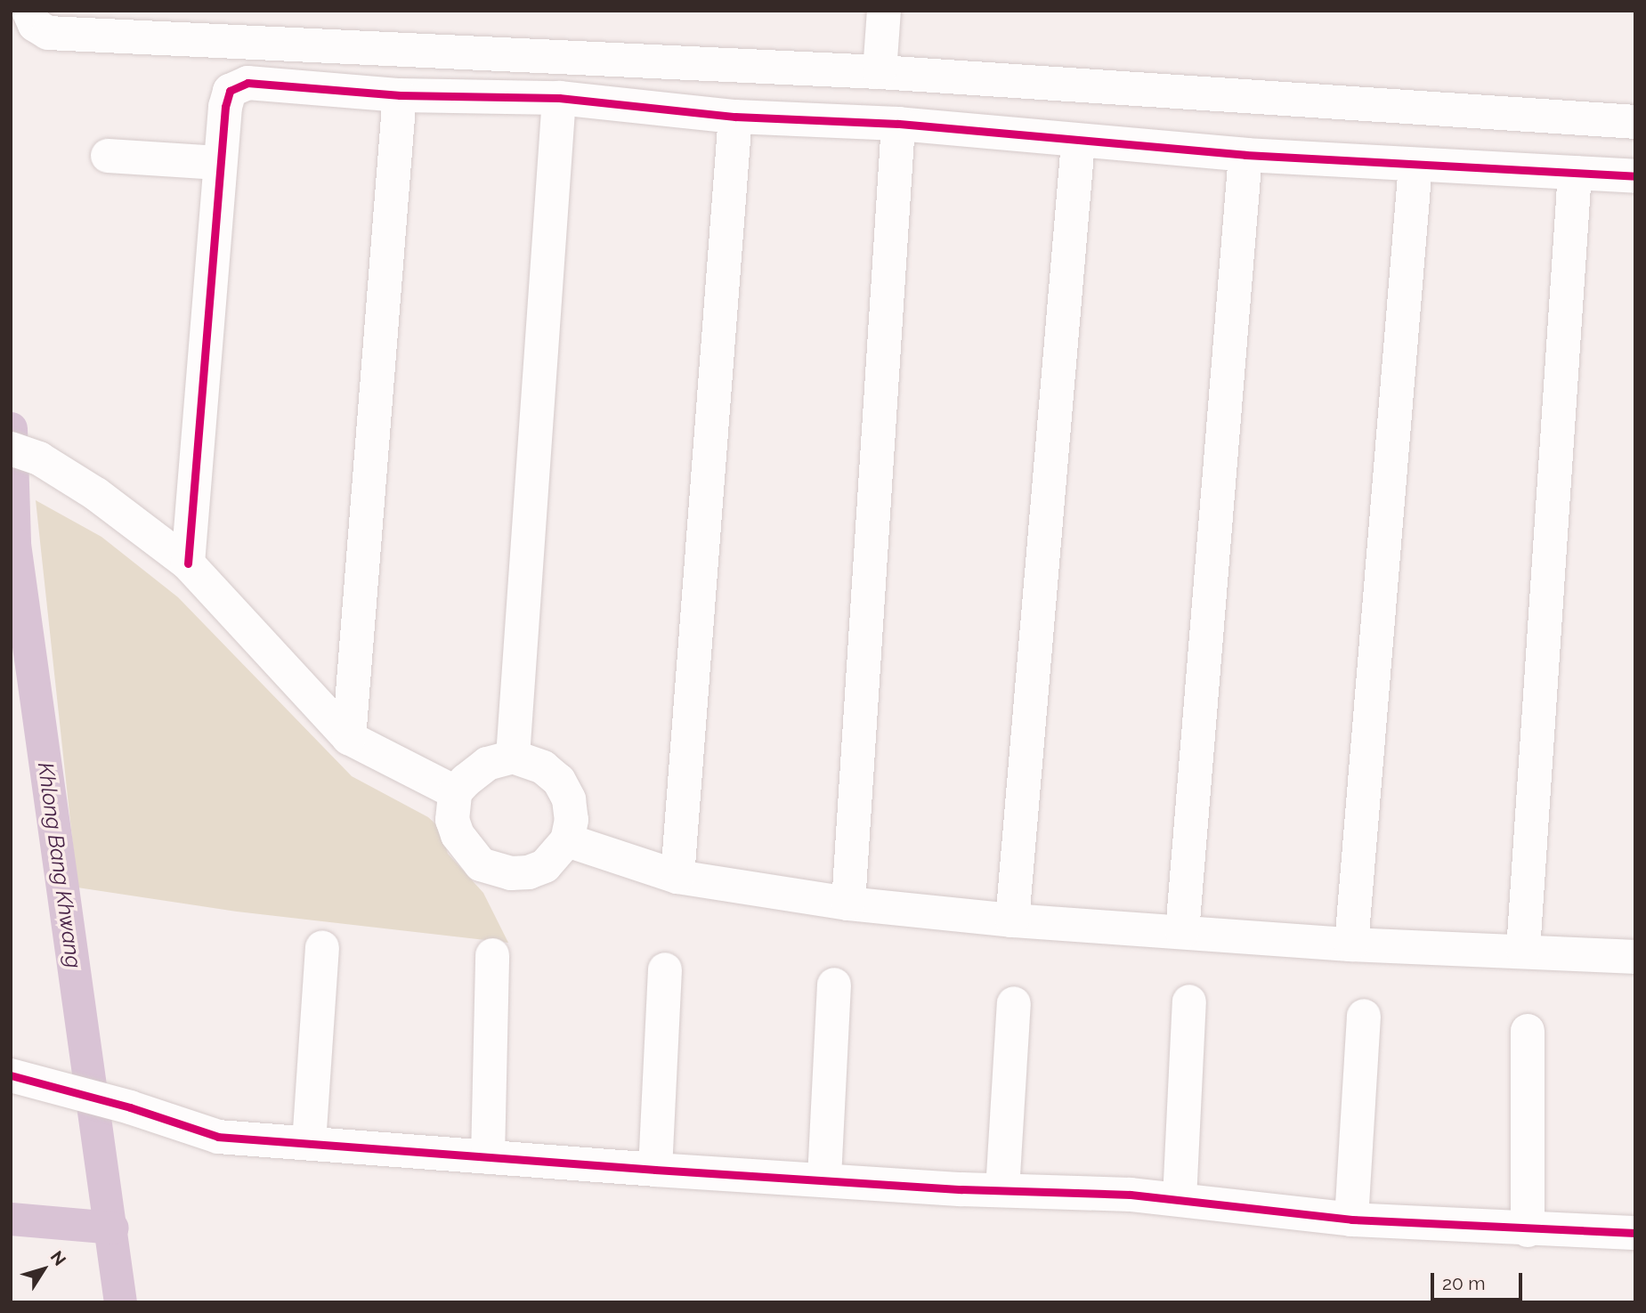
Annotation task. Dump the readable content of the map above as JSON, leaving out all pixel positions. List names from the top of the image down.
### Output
{
  "water": ["Khlong Bang Khwang"],
  "scale_bar": "20 m",
  "north": "top right"
}
